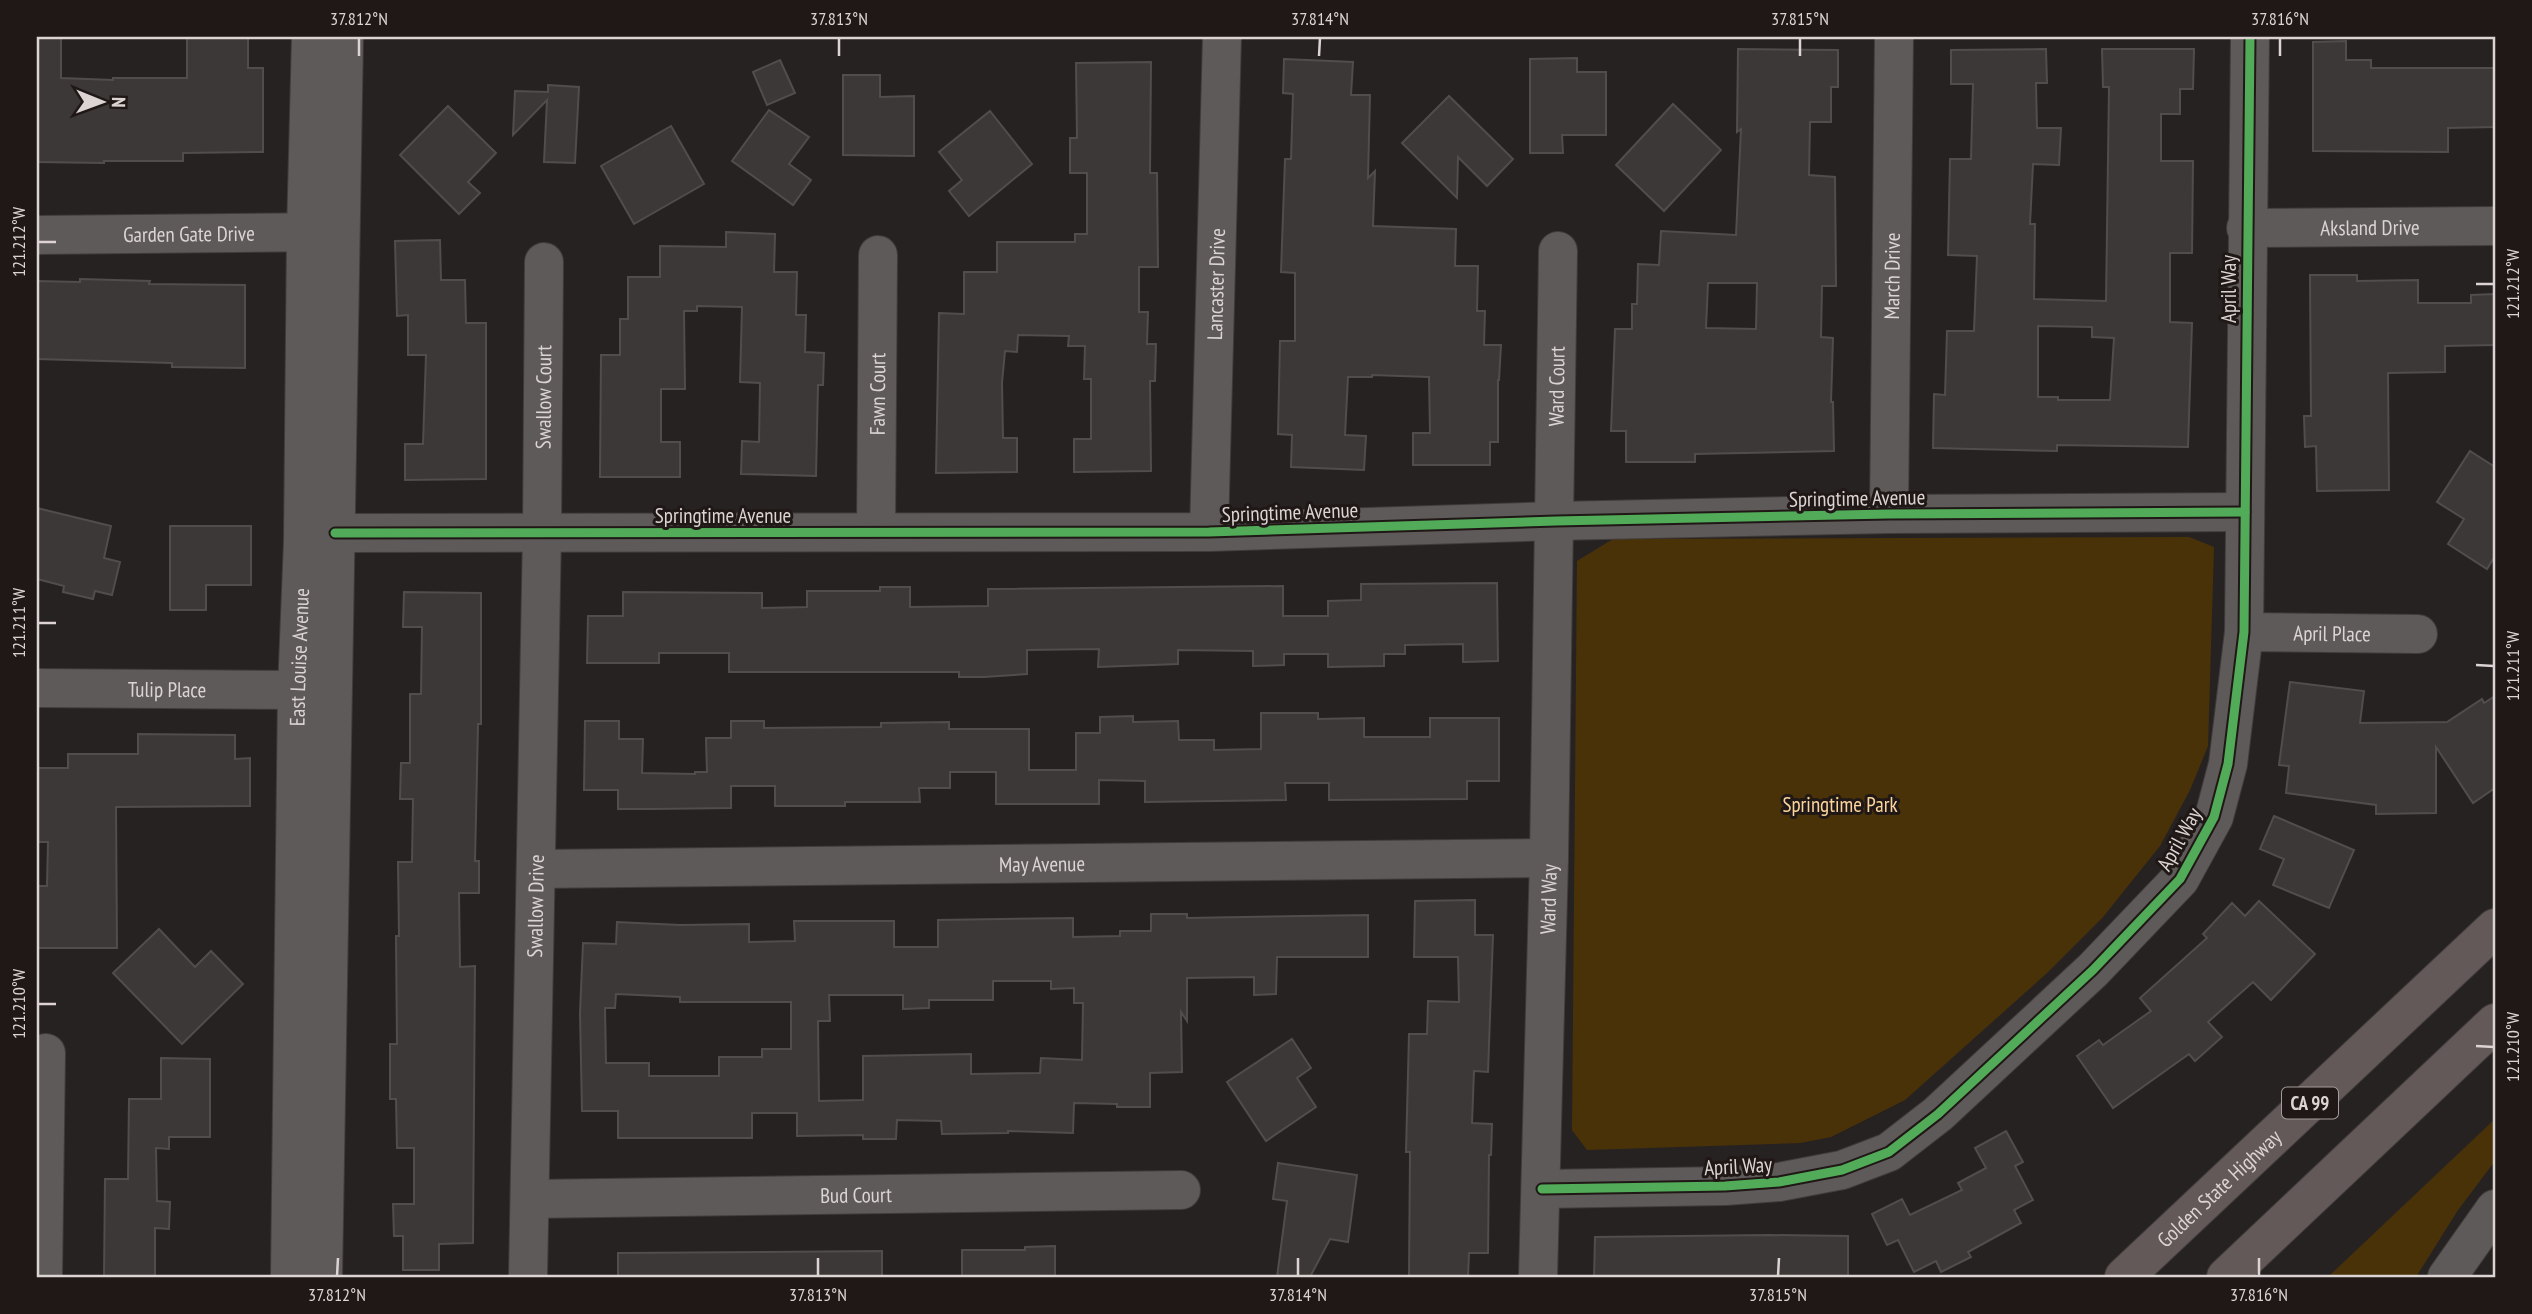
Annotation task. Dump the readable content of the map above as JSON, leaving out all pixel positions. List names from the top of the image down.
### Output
{
  "streets": {
    "highway": ["CA 99", "Golden State Highway"],
    "street": [
      "Aksland Drive",
      "Garden Gate Drive",
      "March Drive",
      "Lancaster Drive",
      "April Way",
      "Ward Court",
      "Fawn Court",
      "Swallow Court",
      "Springtime Avenue",
      "April Place",
      "East Louise Avenue",
      "Tulip Place",
      "May Avenue",
      "Ward Way",
      "Swallow Drive",
      "Bud Court"
    ]
  },
  "crossings": [
    ["Aksland Drive", "April Way"],
    ["Garden Gate Drive", "East Louise Avenue"],
    ["March Drive", "Springtime Avenue"],
    ["Lancaster Drive", "Springtime Avenue"],
    ["April Way", "Springtime Avenue"],
    ["April Way", "April Place"],
    ["April Way", "Ward Way"],
    ["Ward Court", "Springtime Avenue"],
    ["Ward Court", "Ward Way"],
    ["Fawn Court", "Springtime Avenue"],
    ["Swallow Court", "Springtime Avenue"],
    ["Swallow Court", "Swallow Drive"],
    ["Springtime Avenue", "East Louise Avenue"],
    ["Springtime Avenue", "Ward Way"],
    ["Springtime Avenue", "Swallow Drive"],
    ["East Louise Avenue", "Tulip Place"],
    ["May Avenue", "Ward Way"],
    ["May Avenue", "Swallow Drive"],
    ["Swallow Drive", "Bud Court"]
  ],
  "parks": ["Springtime Park"],
  "north": "right",
  "coordinates": [
    "37.812°N",
    "37.813°N",
    "37.814°N",
    "37.815°N",
    "37.816°N",
    "121.212°W",
    "121.211°W",
    "121.210°W"
  ]
}
